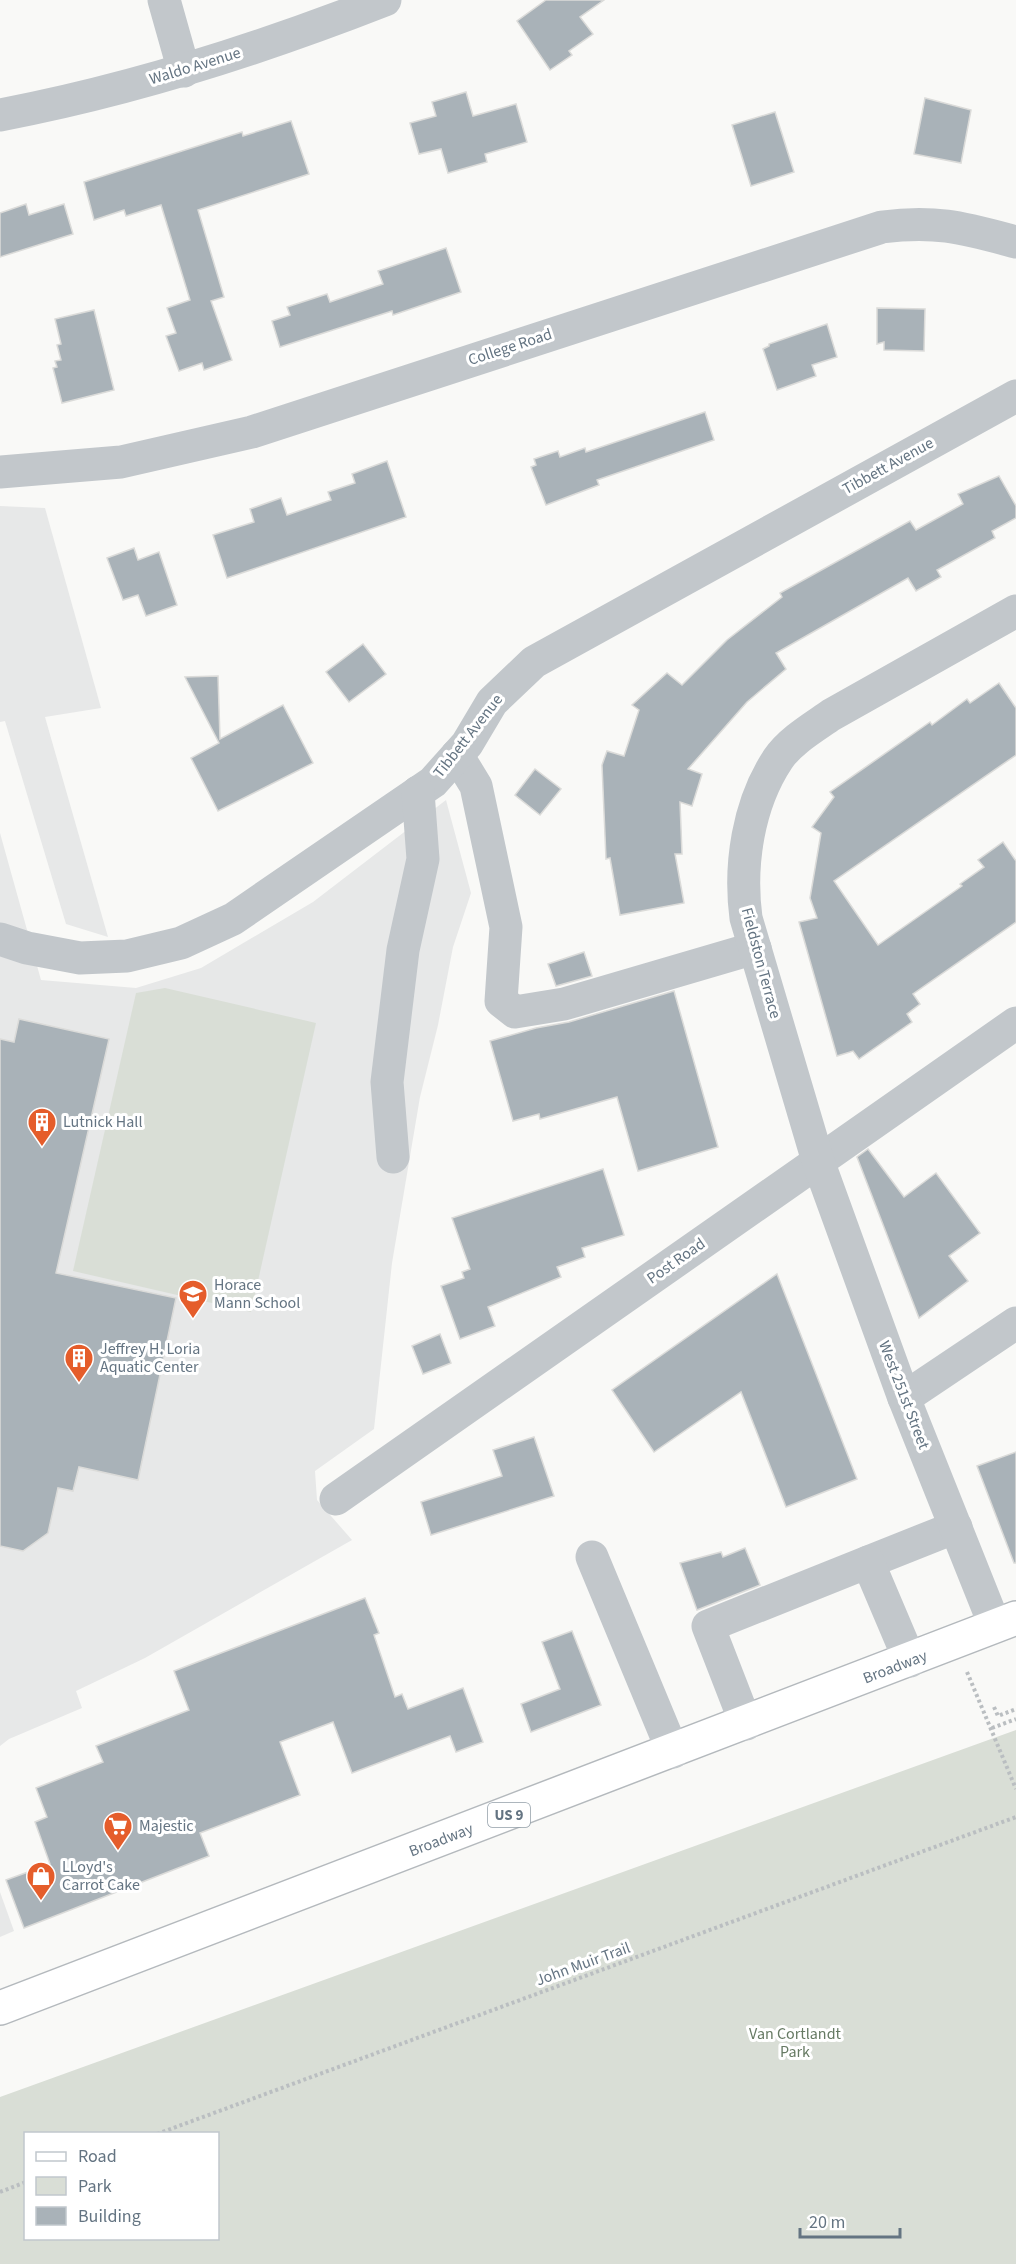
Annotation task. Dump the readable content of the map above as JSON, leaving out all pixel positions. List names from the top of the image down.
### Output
{
  "streets": {
    "main road": ["Broadway", "US 9"],
    "street": [
      "Waldo Avenue",
      "College Road",
      "Tibbett Avenue",
      "Fieldston Terrace",
      "Post Road",
      "West 251st Street"
    ],
    "path": ["John Muir Trail"]
  },
  "crossings": [
    ["Fieldston Terrace", "Post Road"],
    ["Fieldston Terrace", "West 251st Street"],
    ["Post Road", "West 251st Street"],
    ["West 251st Street", "Broadway"]
  ],
  "parks": ["Van Cortlandt Park"],
  "places": {
    "building": ["Lutnick Hall", "Jeffrey H. Loria Aquatic Center"],
    "school or university": ["Horace Mann School"],
    "supermarket": ["Majestic"],
    "shop": ["LLoyd's Carrot Cake"]
  },
  "legend": ["Road", "Park", "Building"],
  "scale_bar": "20 m"
}
